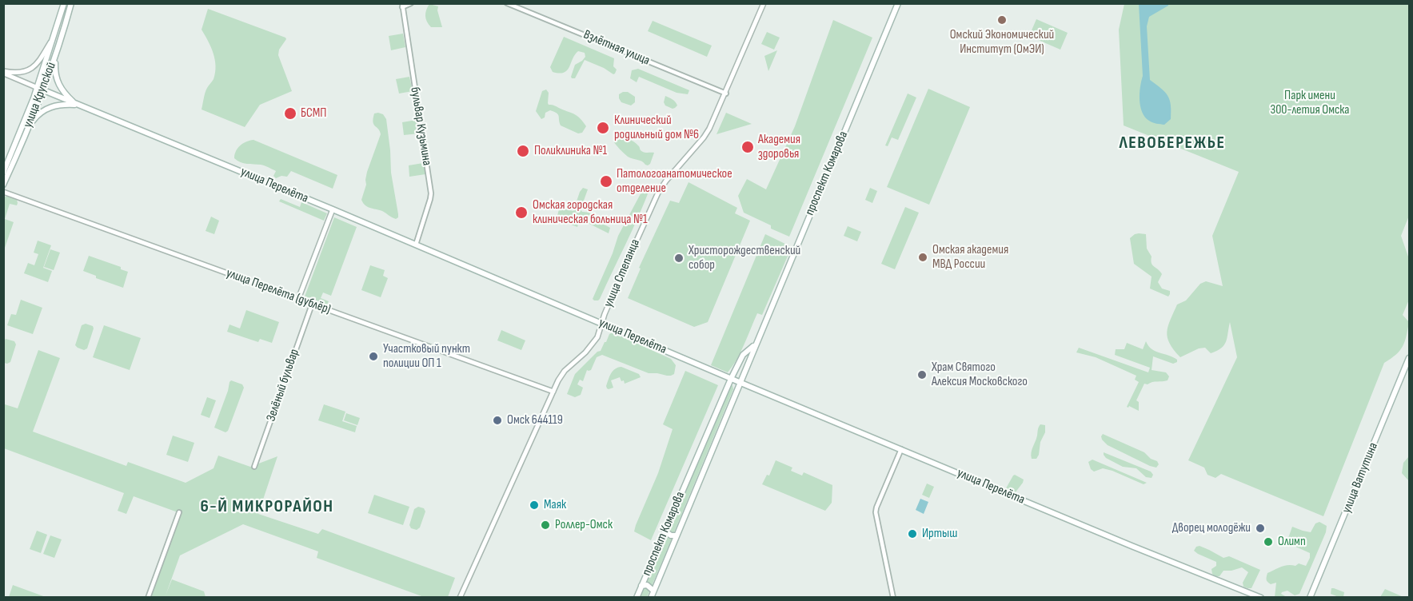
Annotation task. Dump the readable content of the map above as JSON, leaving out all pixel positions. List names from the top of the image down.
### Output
{
  "streets": {
    "main road": [
      "улица Крупской",
      "проспект Комарова",
      "улица Перелёта",
      "улица Ватутина"
    ],
    "street": [
      "Взлётная улица",
      "бульвар Кузьмина",
      "улица Степанца",
      "улица Перелёта (дублёр)",
      "Зелёный бульвар"
    ]
  },
  "crossings": [
    ["Взлётная улица", "улица Степанца"],
    ["улица Крупской", "улица Перелёта"],
    ["бульвар Кузьмина", "улица Перелёта"],
    ["проспект Комарова", "улица Перелёта"],
    ["улица Перелёта", "улица Степанца"],
    ["улица Степанца", "улица Перелёта (дублёр)"],
    ["улица Перелёта (дублёр)", "Зелёный бульвар"]
  ],
  "districts": ["ЛЕВОБЕРЕЖЬЕ", "6-Й МИКРОРАЙОН"],
  "parks": ["Парк имени 300-летия Омска"],
  "places": [
    "Омский Экономический Институт (ОмЭИ)",
    "БСМП",
    "Клинический родильный дом №6",
    "Академия здоровья",
    "Поликлиника №1",
    "Патологоанатомическое отделение",
    "Омская городская клиническая больница №1",
    "Омская академия МВД России",
    "Христорождественский собор",
    "Участковый пункт полиции ОП 1",
    "Храм Святого Алексия Московского",
    "Омск 644119",
    "Маяк",
    "Роллер-Омск",
    "Дворец молодёжи",
    "Иртыш",
    "Олимп"
  ]
}
